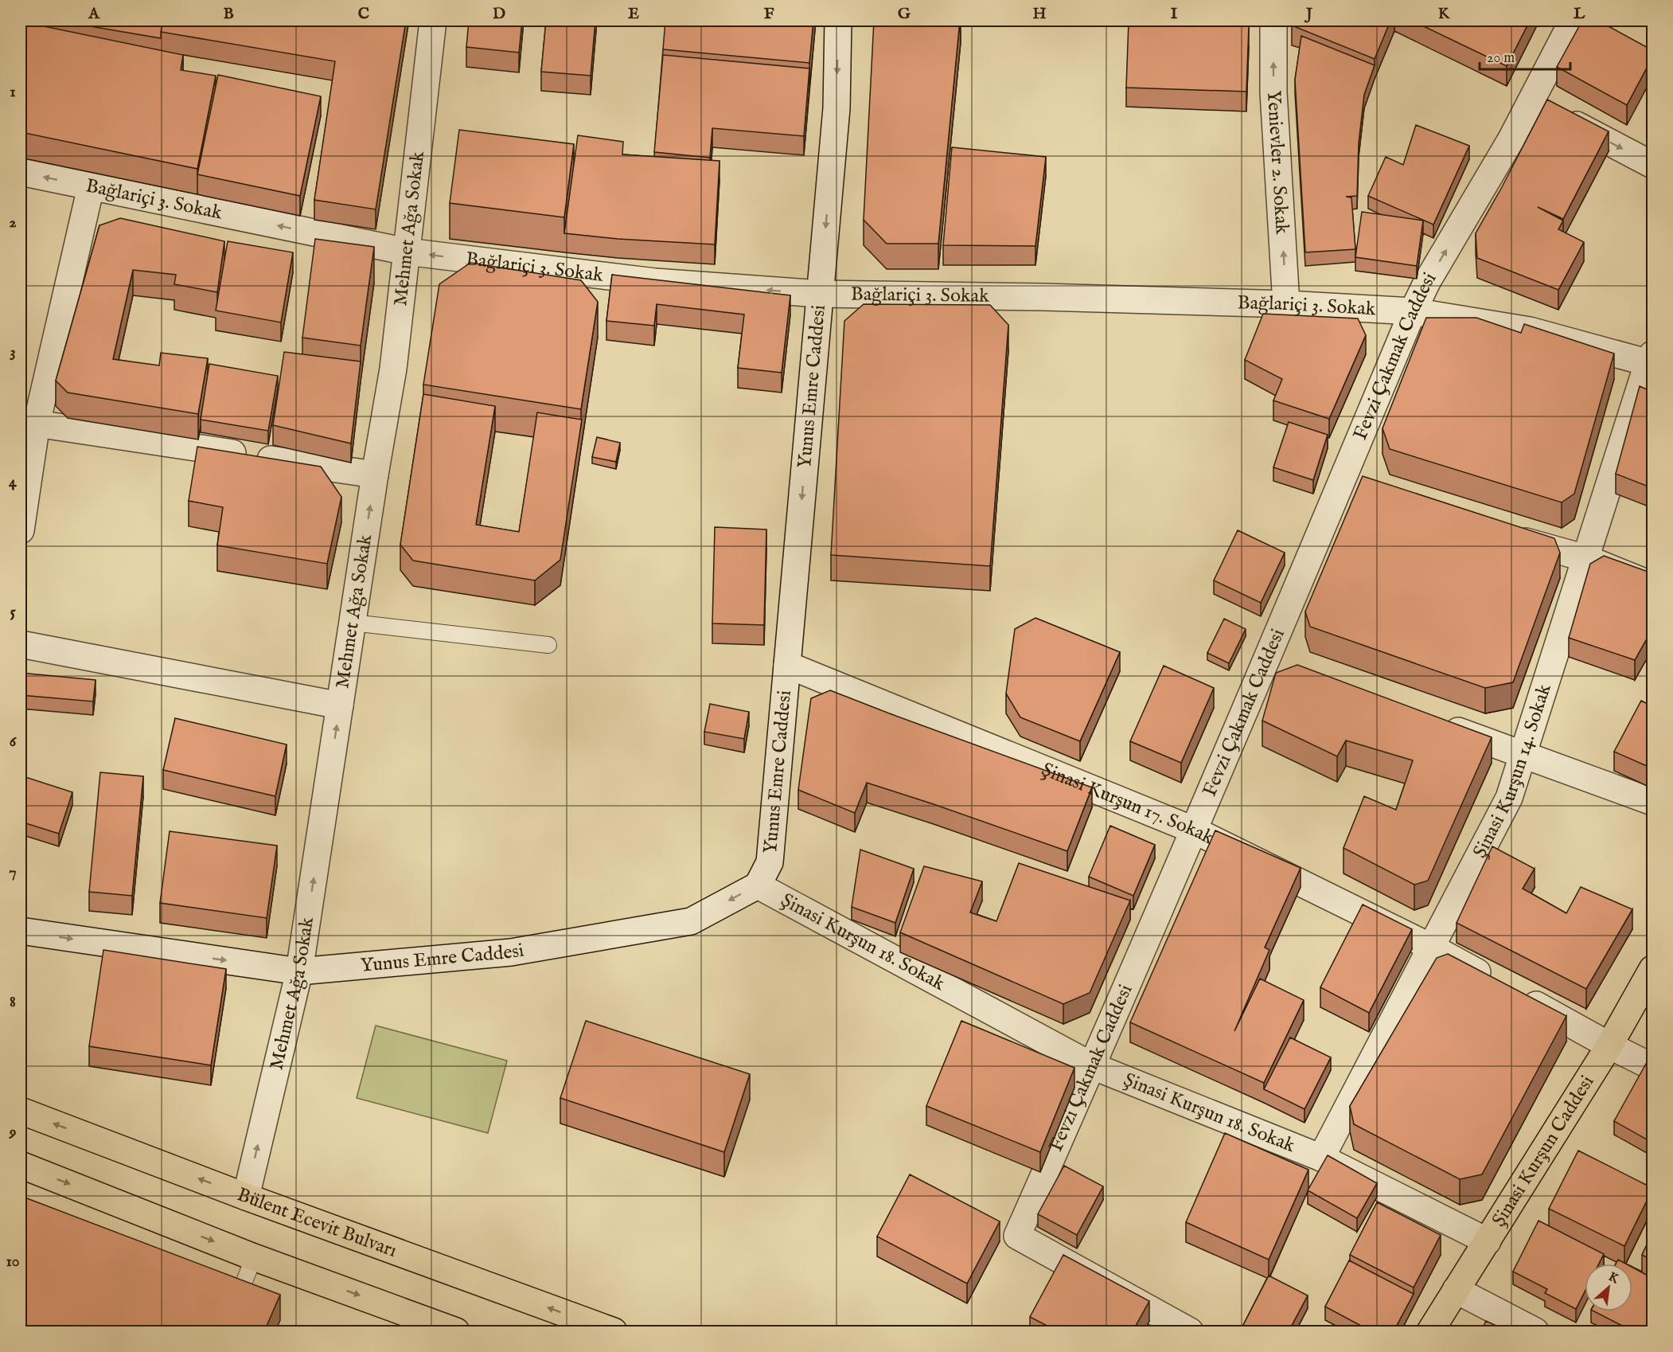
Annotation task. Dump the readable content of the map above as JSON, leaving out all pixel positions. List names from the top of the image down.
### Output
{
  "streets": {
    "main road": ["Şinasi Kurşun Caddesi", "Bülent Ecevit Bulvarı"],
    "street": [
      "Yenievler 2. Sokak",
      "Bağlariçi 3. Sokak",
      "Mehmet Ağa Sokak",
      "Fevzi Çakmak Caddesi",
      "Yunus Emre Caddesi",
      "Şinasi Kurşun 14. Sokak",
      "Şinasi Kurşun 17. Sokak",
      "Şinasi Kurşun 18. Sokak"
    ]
  },
  "crossings": [
    ["Yenievler 2. Sokak", "Bağlariçi 3. Sokak"],
    ["Bağlariçi 3. Sokak", "Mehmet Ağa Sokak"],
    ["Bağlariçi 3. Sokak", "Fevzi Çakmak Caddesi"],
    ["Bağlariçi 3. Sokak", "Yunus Emre Caddesi"],
    ["Bağlariçi 3. Sokak", "Şinasi Kurşun 14. Sokak"],
    ["Mehmet Ağa Sokak", "Yunus Emre Caddesi"],
    ["Mehmet Ağa Sokak", "Bülent Ecevit Bulvarı"],
    ["Fevzi Çakmak Caddesi", "Şinasi Kurşun 17. Sokak"],
    ["Fevzi Çakmak Caddesi", "Şinasi Kurşun 18. Sokak"],
    ["Yunus Emre Caddesi", "Şinasi Kurşun 17. Sokak"],
    ["Yunus Emre Caddesi", "Şinasi Kurşun 18. Sokak"],
    ["Şinasi Kurşun 14. Sokak", "Şinasi Kurşun 17. Sokak"],
    ["Şinasi Kurşun 14. Sokak", "Şinasi Kurşun 18. Sokak"],
    ["Şinasi Kurşun 17. Sokak", "Şinasi Kurşun Caddesi"],
    ["Şinasi Kurşun 18. Sokak", "Şinasi Kurşun Caddesi"]
  ],
  "one_way": ["Yenievler 2. Sokak", "Bağlariçi 3. Sokak", "Mehmet Ağa Sokak"],
  "scale_bar": "20 m",
  "north": "top right",
  "grid": {
    "columns": [
      "A",
      "B",
      "C",
      "D",
      "E",
      "F",
      "G",
      "H",
      "I",
      "J",
      "K",
      "L"
    ],
    "rows": [
      "1",
      "2",
      "3",
      "4",
      "5",
      "6",
      "7",
      "8",
      "9",
      "10"
    ]
  }
}
